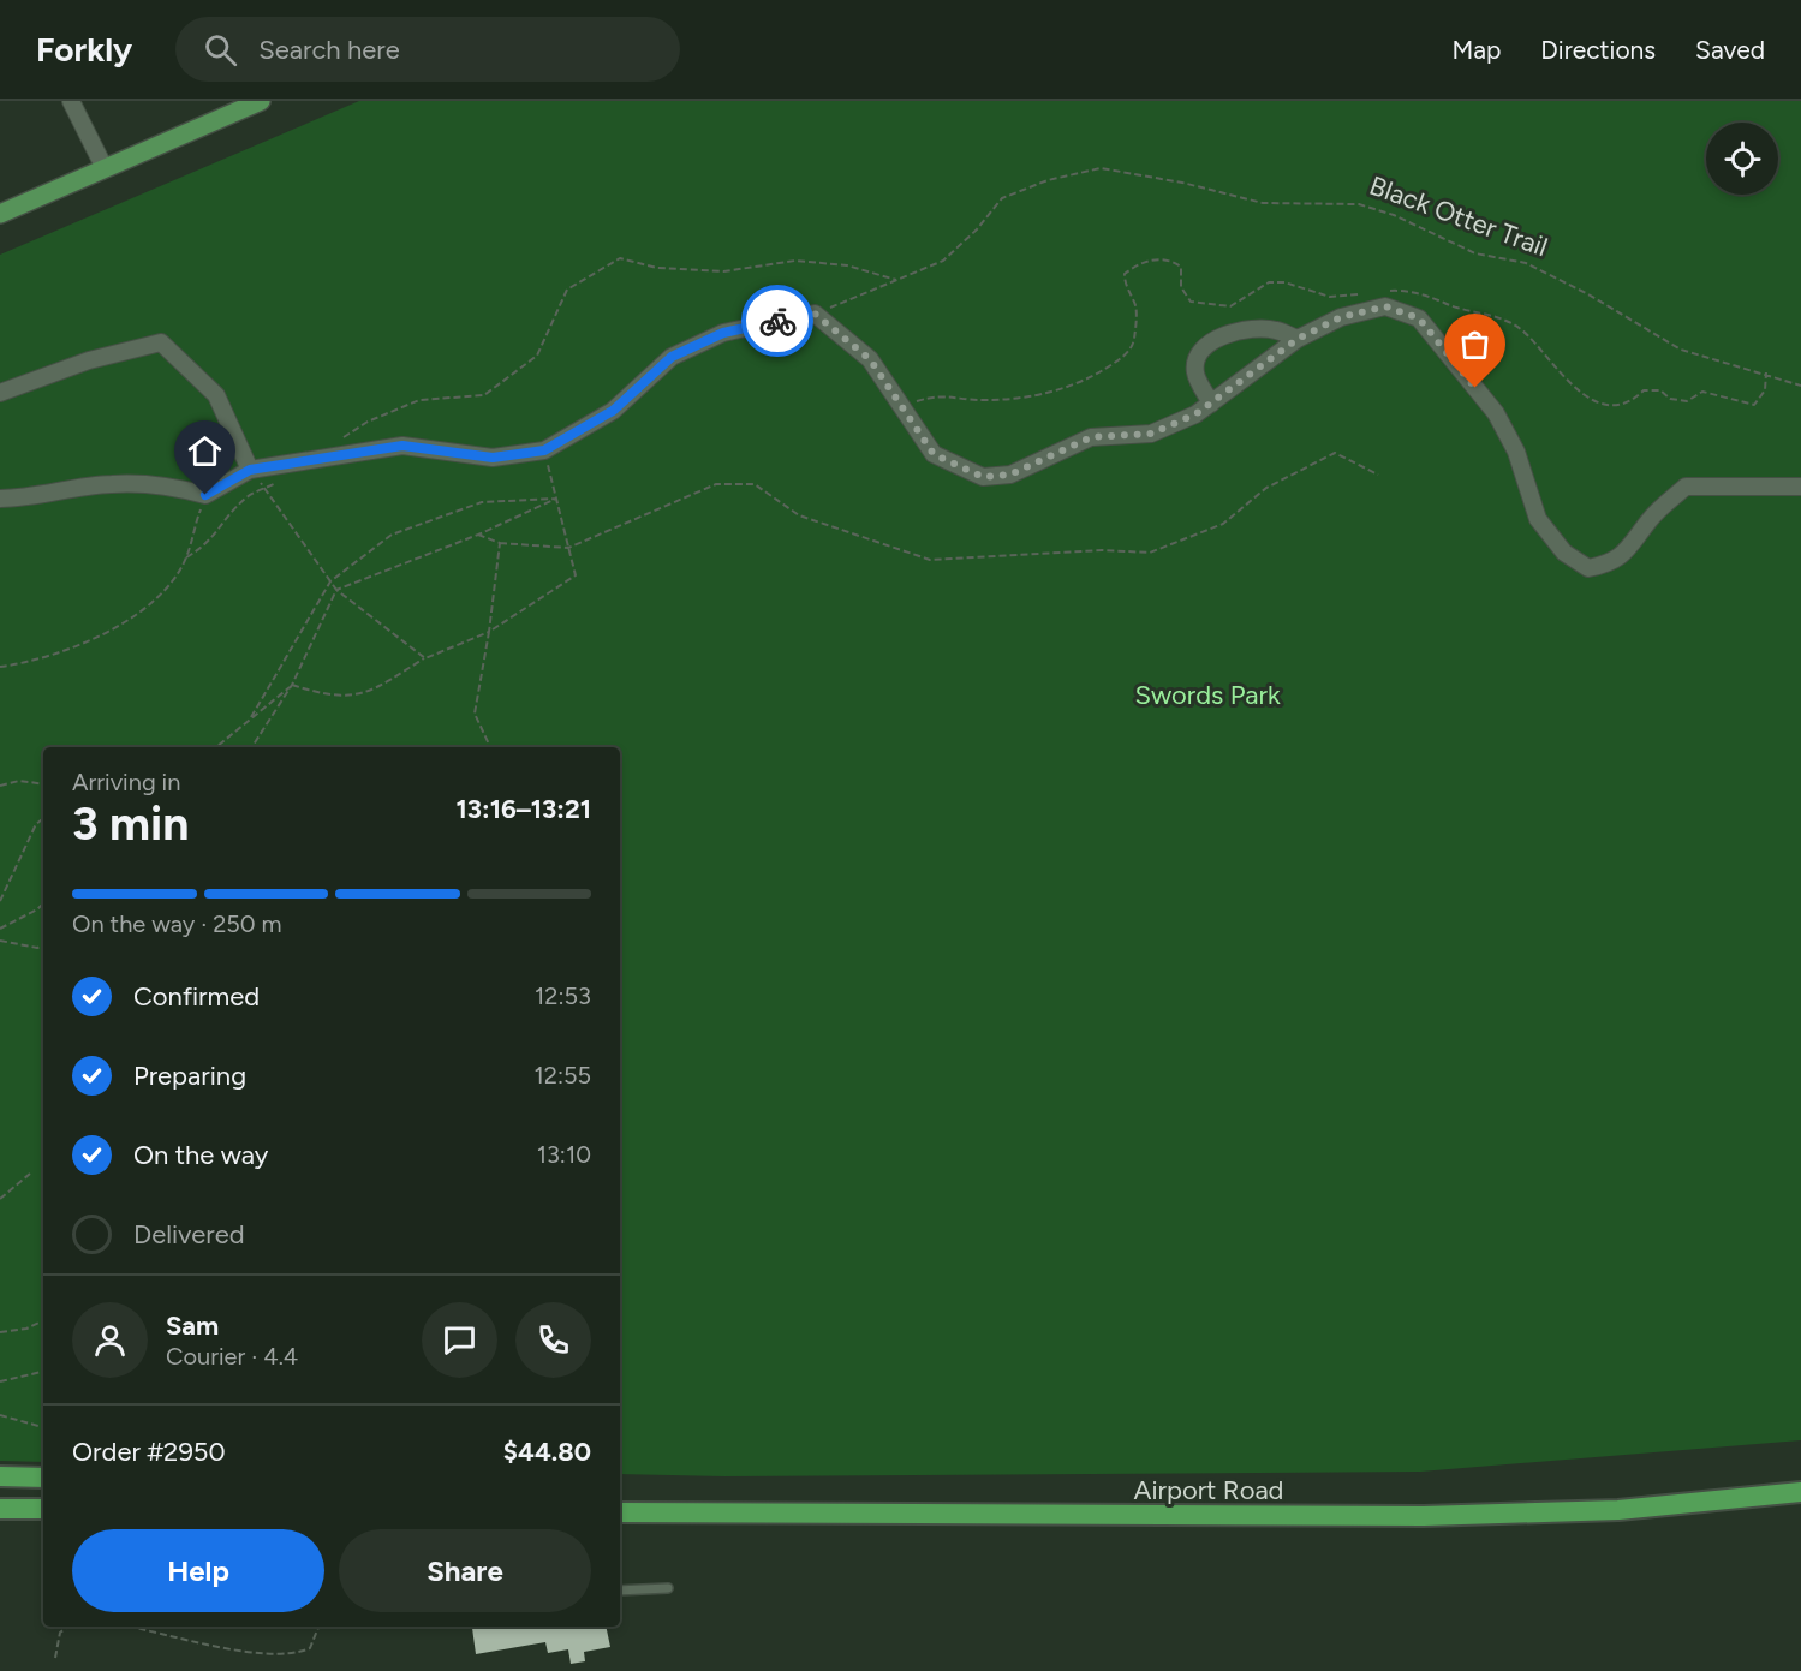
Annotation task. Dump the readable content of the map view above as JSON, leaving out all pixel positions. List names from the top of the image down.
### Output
{
  "streets": {
    "highway": ["Airport Road"],
    "path": ["Black Otter Trail"]
  },
  "parks": ["Swords Park"],
  "page": {
    "header": "Forkly",
    "search": "Search here",
    "nav": ["Map", "Directions", "Saved"],
    "heading": ["3 min", "Arriving in", "13:16–13:21"],
    "panel": [
      "Sam",
      "Courier · 4.4",
      "Order #2950",
      "$44.80"
    ],
    "bar": "On the way · 250 m",
    "list": [
      ["Confirmed", "12:53"],
      ["Preparing", "12:55"],
      ["On the way", "13:10"],
      "Delivered"
    ],
    "buttons": ["Help", "Share"]
  }
}
